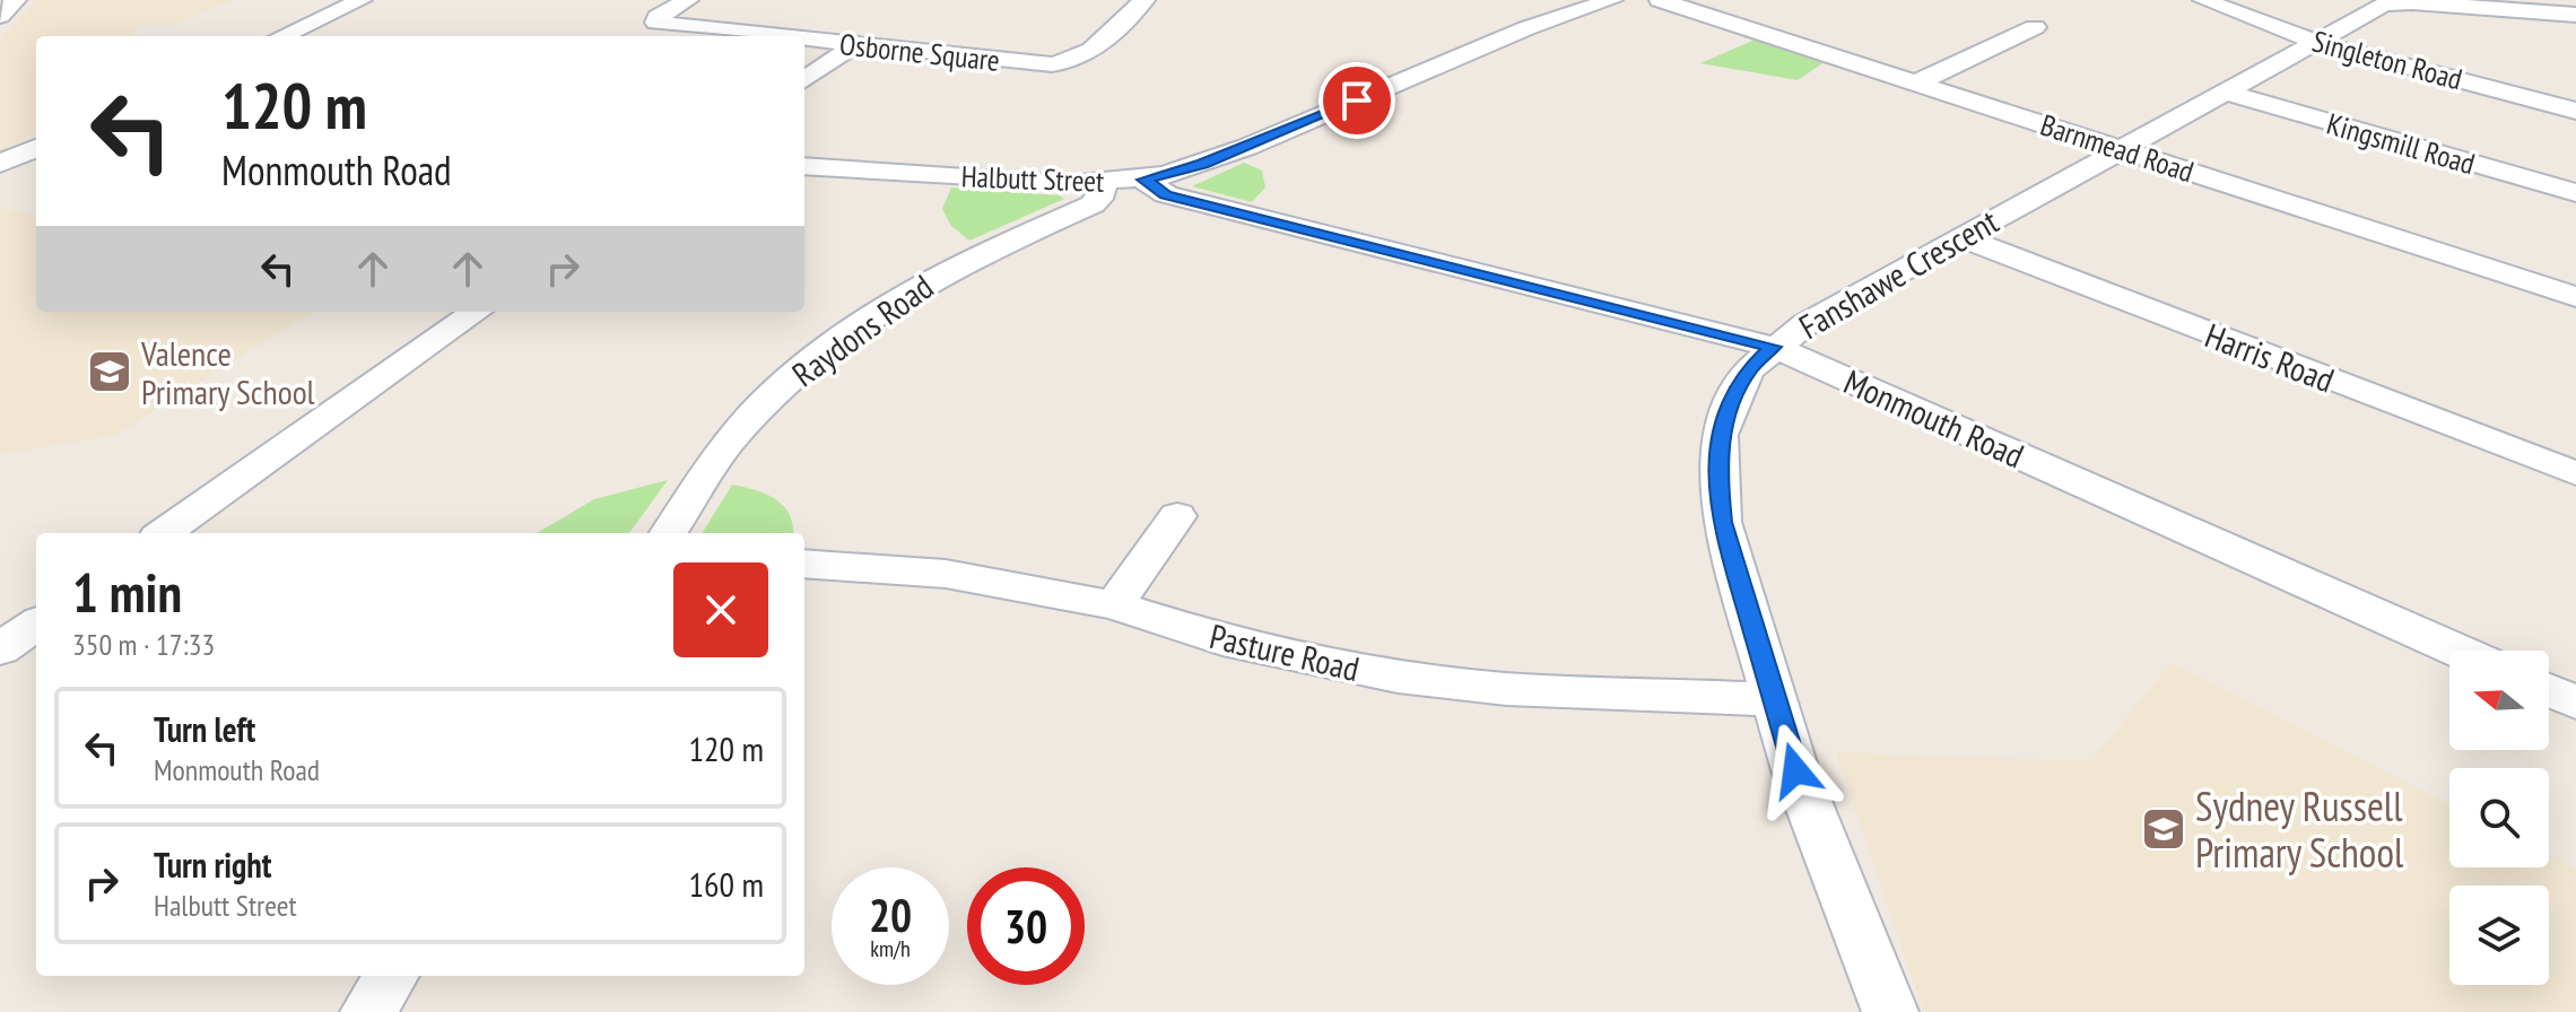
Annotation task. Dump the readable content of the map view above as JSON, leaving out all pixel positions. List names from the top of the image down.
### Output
{
  "streets": {
    "street": [
      "Osborne Square",
      "Singleton Road",
      "Kingsmill Road",
      "Barnmead Road",
      "Halbutt Street",
      "Fanshawe Crescent",
      "Raydons Road",
      "Harris Road",
      "Monmouth Road",
      "Pasture Road"
    ]
  },
  "crossings": [
    ["Singleton Road", "Fanshawe Crescent"],
    ["Kingsmill Road", "Fanshawe Crescent"],
    ["Barnmead Road", "Fanshawe Crescent"],
    ["Halbutt Street", "Raydons Road"],
    ["Halbutt Street", "Monmouth Road"],
    ["Fanshawe Crescent", "Harris Road"],
    ["Fanshawe Crescent", "Monmouth Road"],
    ["Fanshawe Crescent", "Pasture Road"]
  ],
  "places": {
    "school or university": ["Valence Primary School", "Sydney Russell Primary School"]
  },
  "north": "left",
  "page": {
    "turn": ["120 m", "Monmouth Road"],
    "heading": ["1 min", "350 m · 17:33"],
    "list": [
      {
        "name": "Turn left",
        "note": "Monmouth Road",
        "value": "120 m"
      },
      {
        "name": "Turn right",
        "note": "Halbutt Street",
        "value": "160 m"
      }
    ],
    "speed": "20 km/h",
    "limit": "30"
  }
}
